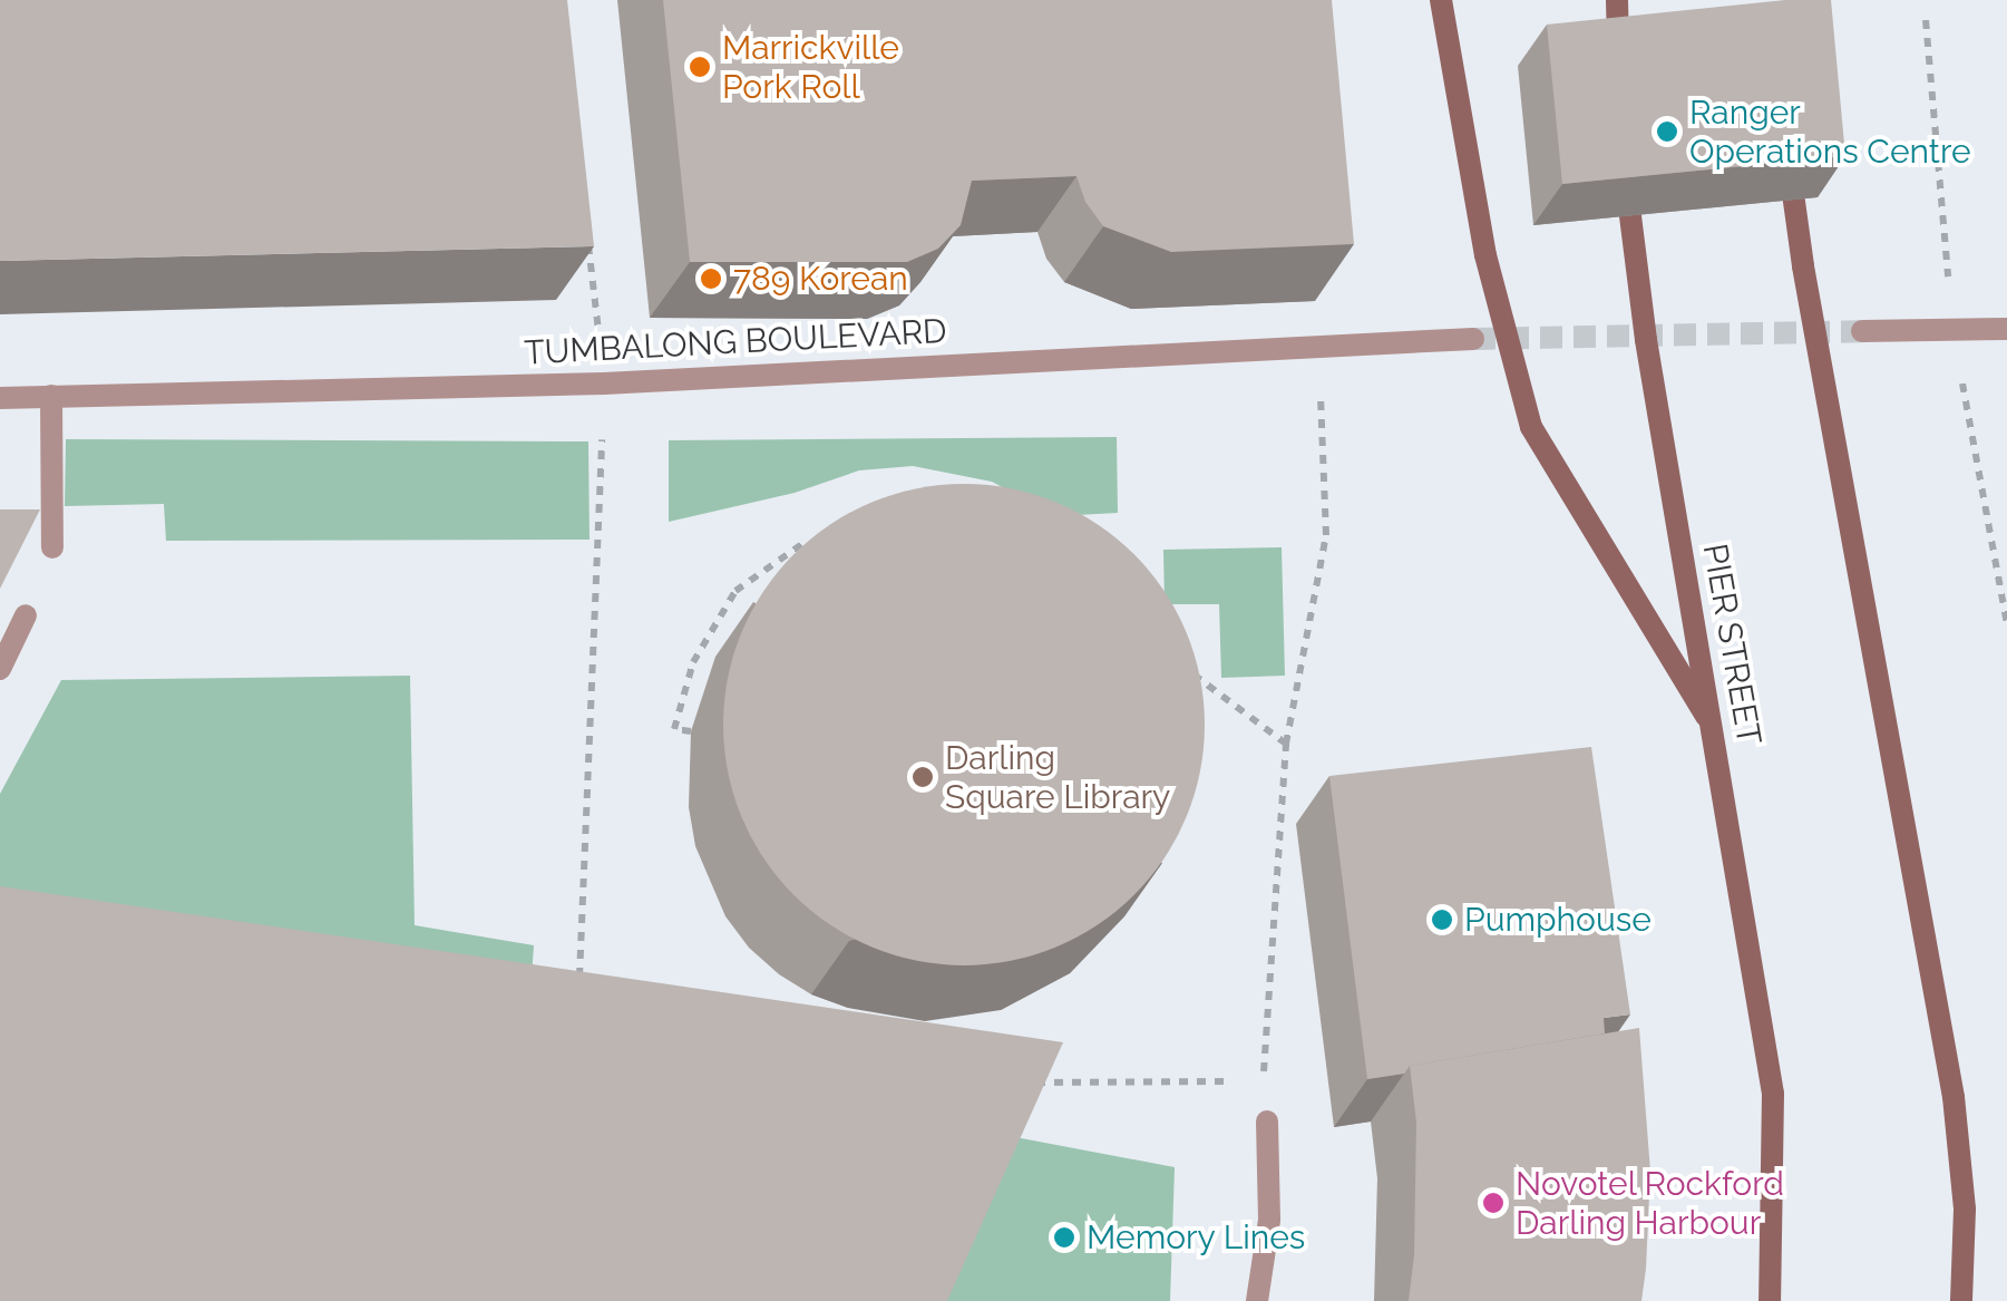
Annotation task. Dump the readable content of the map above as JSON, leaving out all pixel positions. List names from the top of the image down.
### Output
{
  "streets": {
    "main road": ["PIER STREET"],
    "street": ["TUMBALONG BOULEVARD"]
  },
  "places": [
    "Marrickville Pork Roll",
    "Ranger Operations Centre",
    "789 Korean",
    "Darling Square Library",
    "Pumphouse",
    "Novotel Rockford Darling Harbour",
    "Memory Lines"
  ]
}
